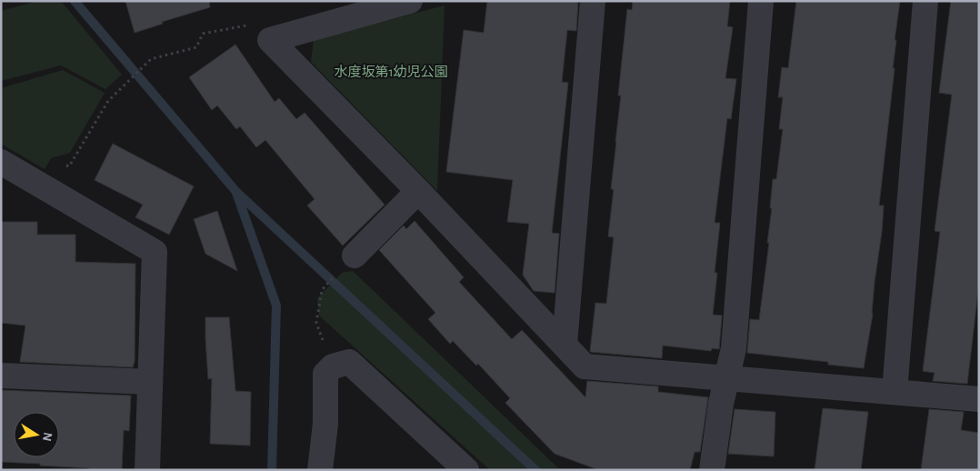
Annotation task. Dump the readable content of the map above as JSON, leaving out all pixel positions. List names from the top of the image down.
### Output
{
  "parks": ["水度坂第1幼児公園"],
  "north": "right"
}
